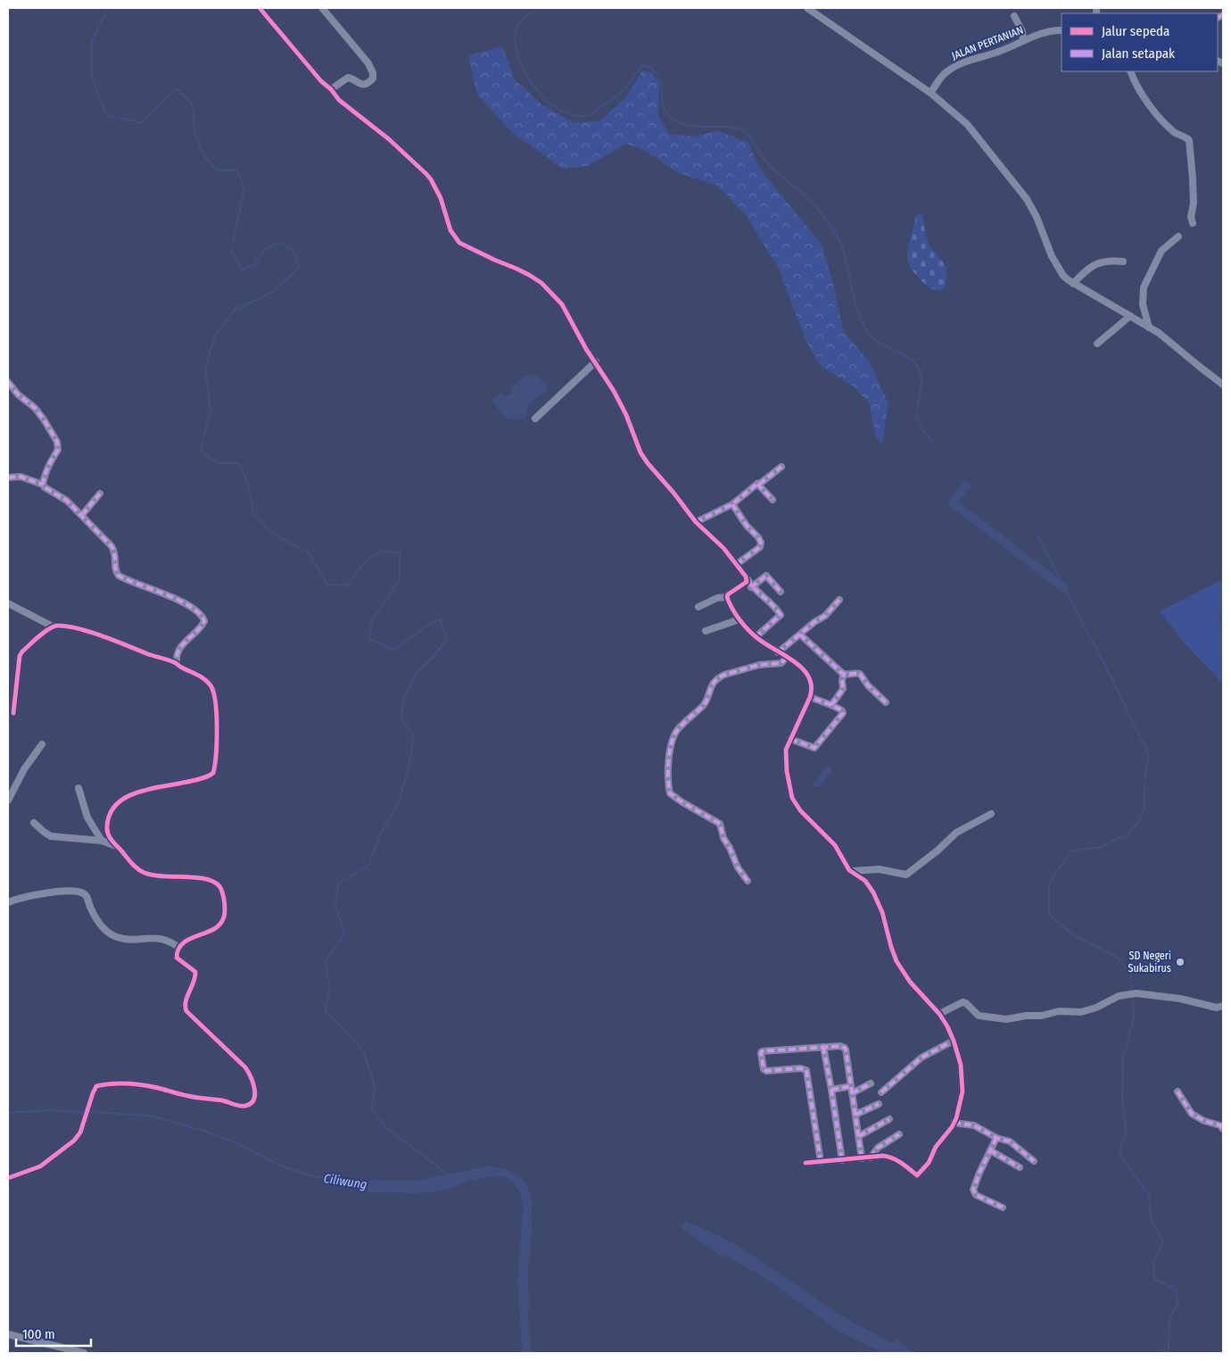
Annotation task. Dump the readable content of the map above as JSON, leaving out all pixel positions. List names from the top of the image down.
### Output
{
  "streets": {
    "street": ["JALAN PERTANIAN"]
  },
  "water": ["Ciliwung"],
  "places": ["SD Negeri Sukabirus"],
  "legend": ["Jalur sepeda", "Jalan setapak"],
  "scale_bar": "100 m"
}
